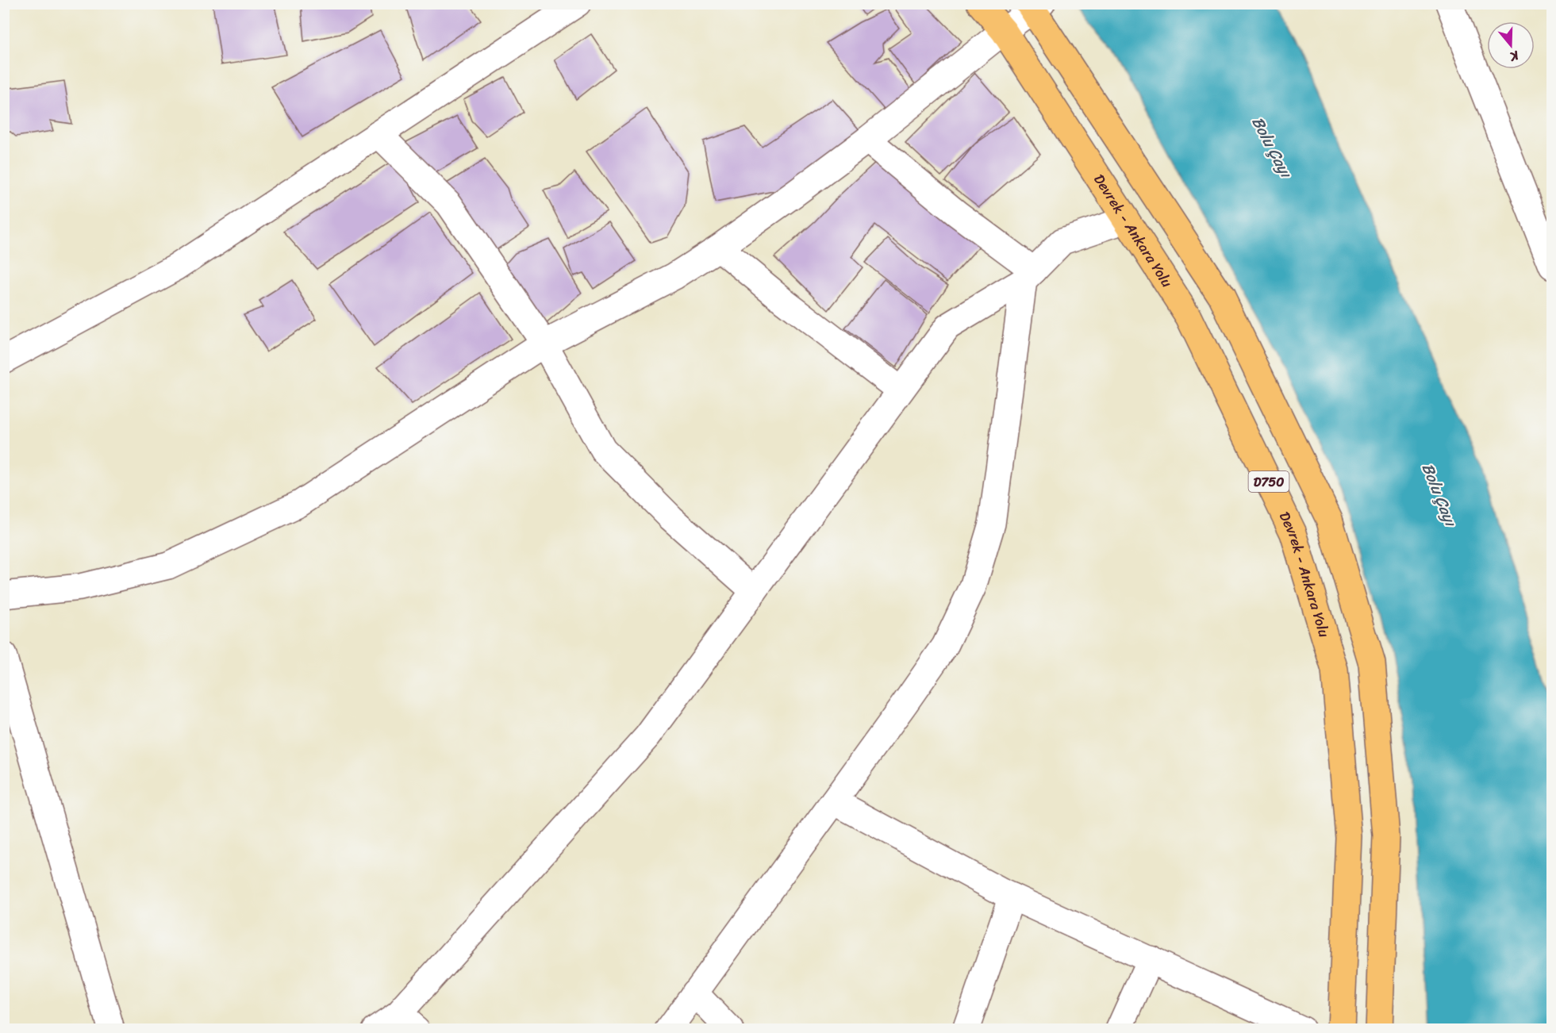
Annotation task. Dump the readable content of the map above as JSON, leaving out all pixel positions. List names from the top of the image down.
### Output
{
  "streets": {
    "highway": ["Devrek - Ankara Yolu", "D750"]
  },
  "water": ["Bolu Çayı"],
  "north": "bottom"
}
